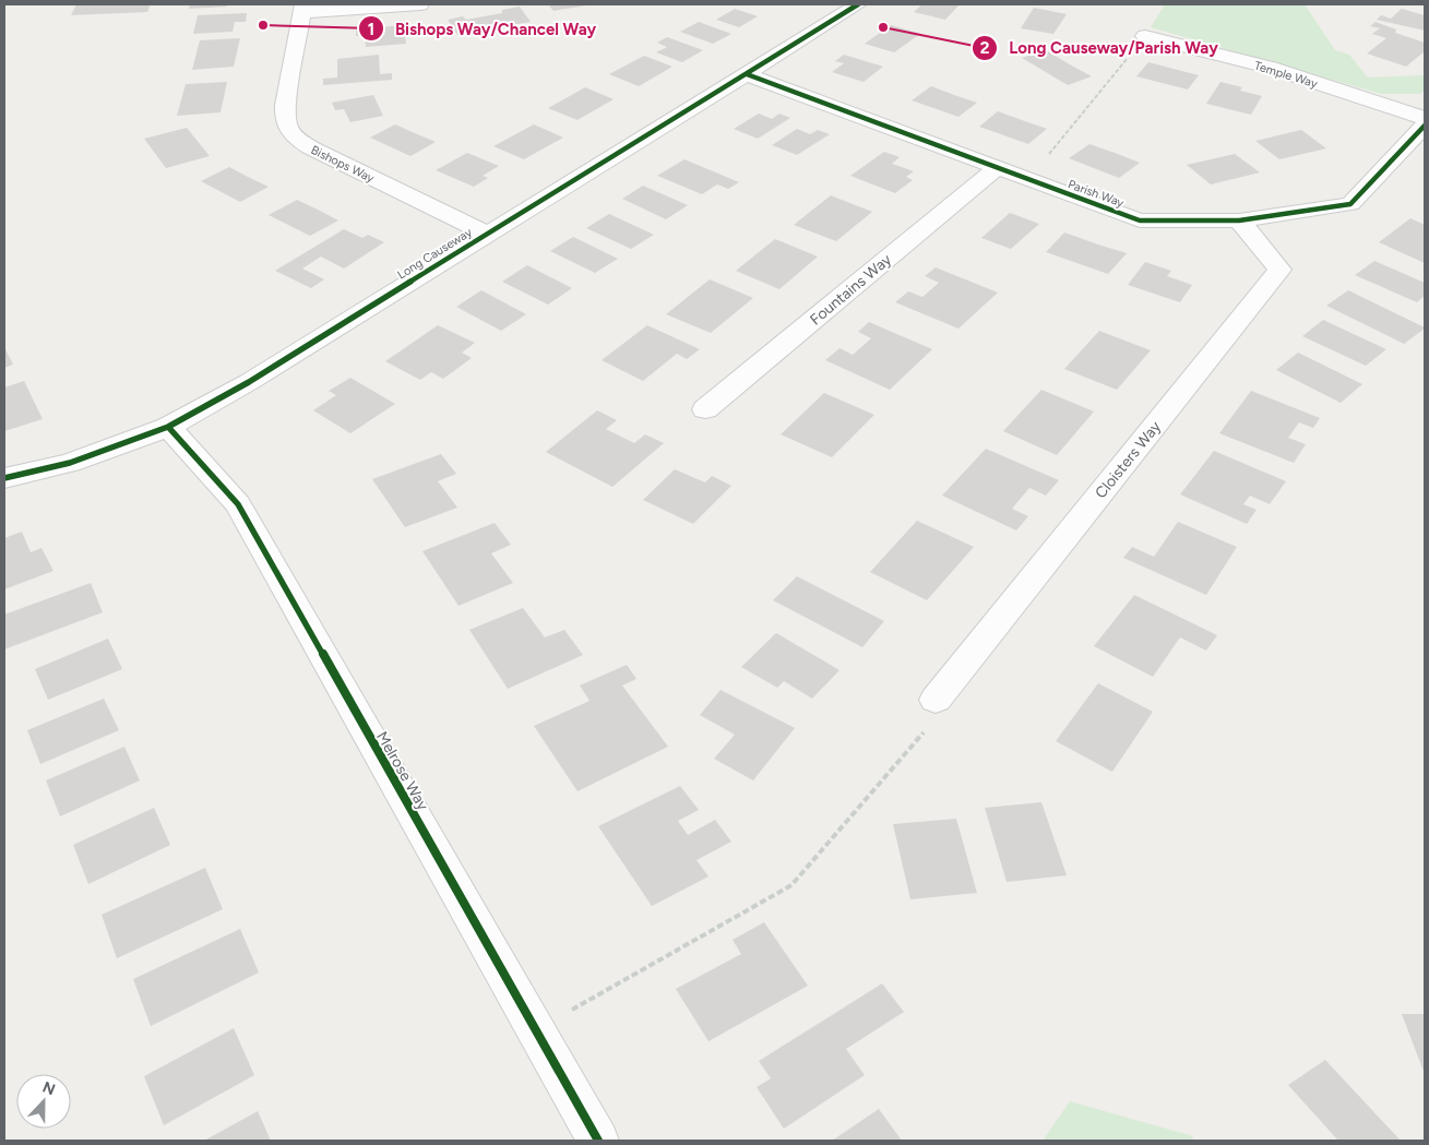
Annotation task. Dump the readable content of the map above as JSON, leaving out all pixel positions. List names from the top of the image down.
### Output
{
  "streets": {
    "street": [
      "Temple Way",
      "Bishops Way",
      "Parish Way",
      "Long Causeway",
      "Fountains Way",
      "Cloisters Way",
      "Melrose Way"
    ]
  },
  "crossings": [
    ["Bishops Way", "Long Causeway"],
    ["Parish Way", "Long Causeway"],
    ["Parish Way", "Fountains Way"],
    ["Parish Way", "Cloisters Way"],
    ["Long Causeway", "Melrose Way"]
  ],
  "places": ["Bishops Way/Chancel Way", "Long Causeway/Parish Way"],
  "north": "top"
}
